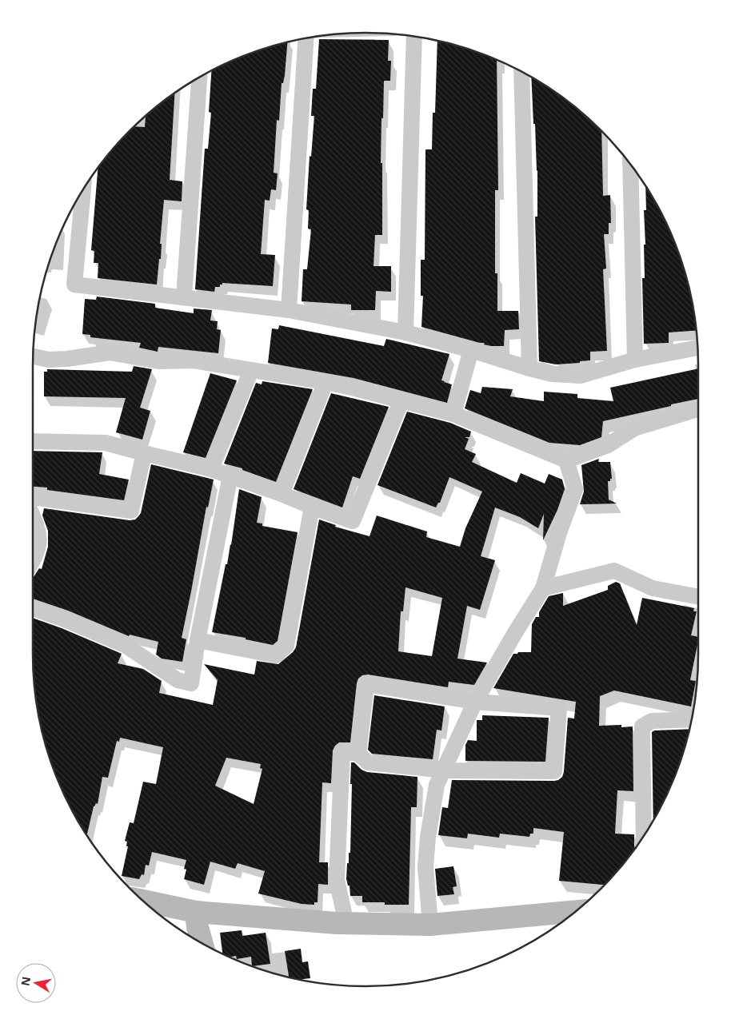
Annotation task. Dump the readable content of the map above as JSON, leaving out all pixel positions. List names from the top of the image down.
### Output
{
  "north": "left"
}
